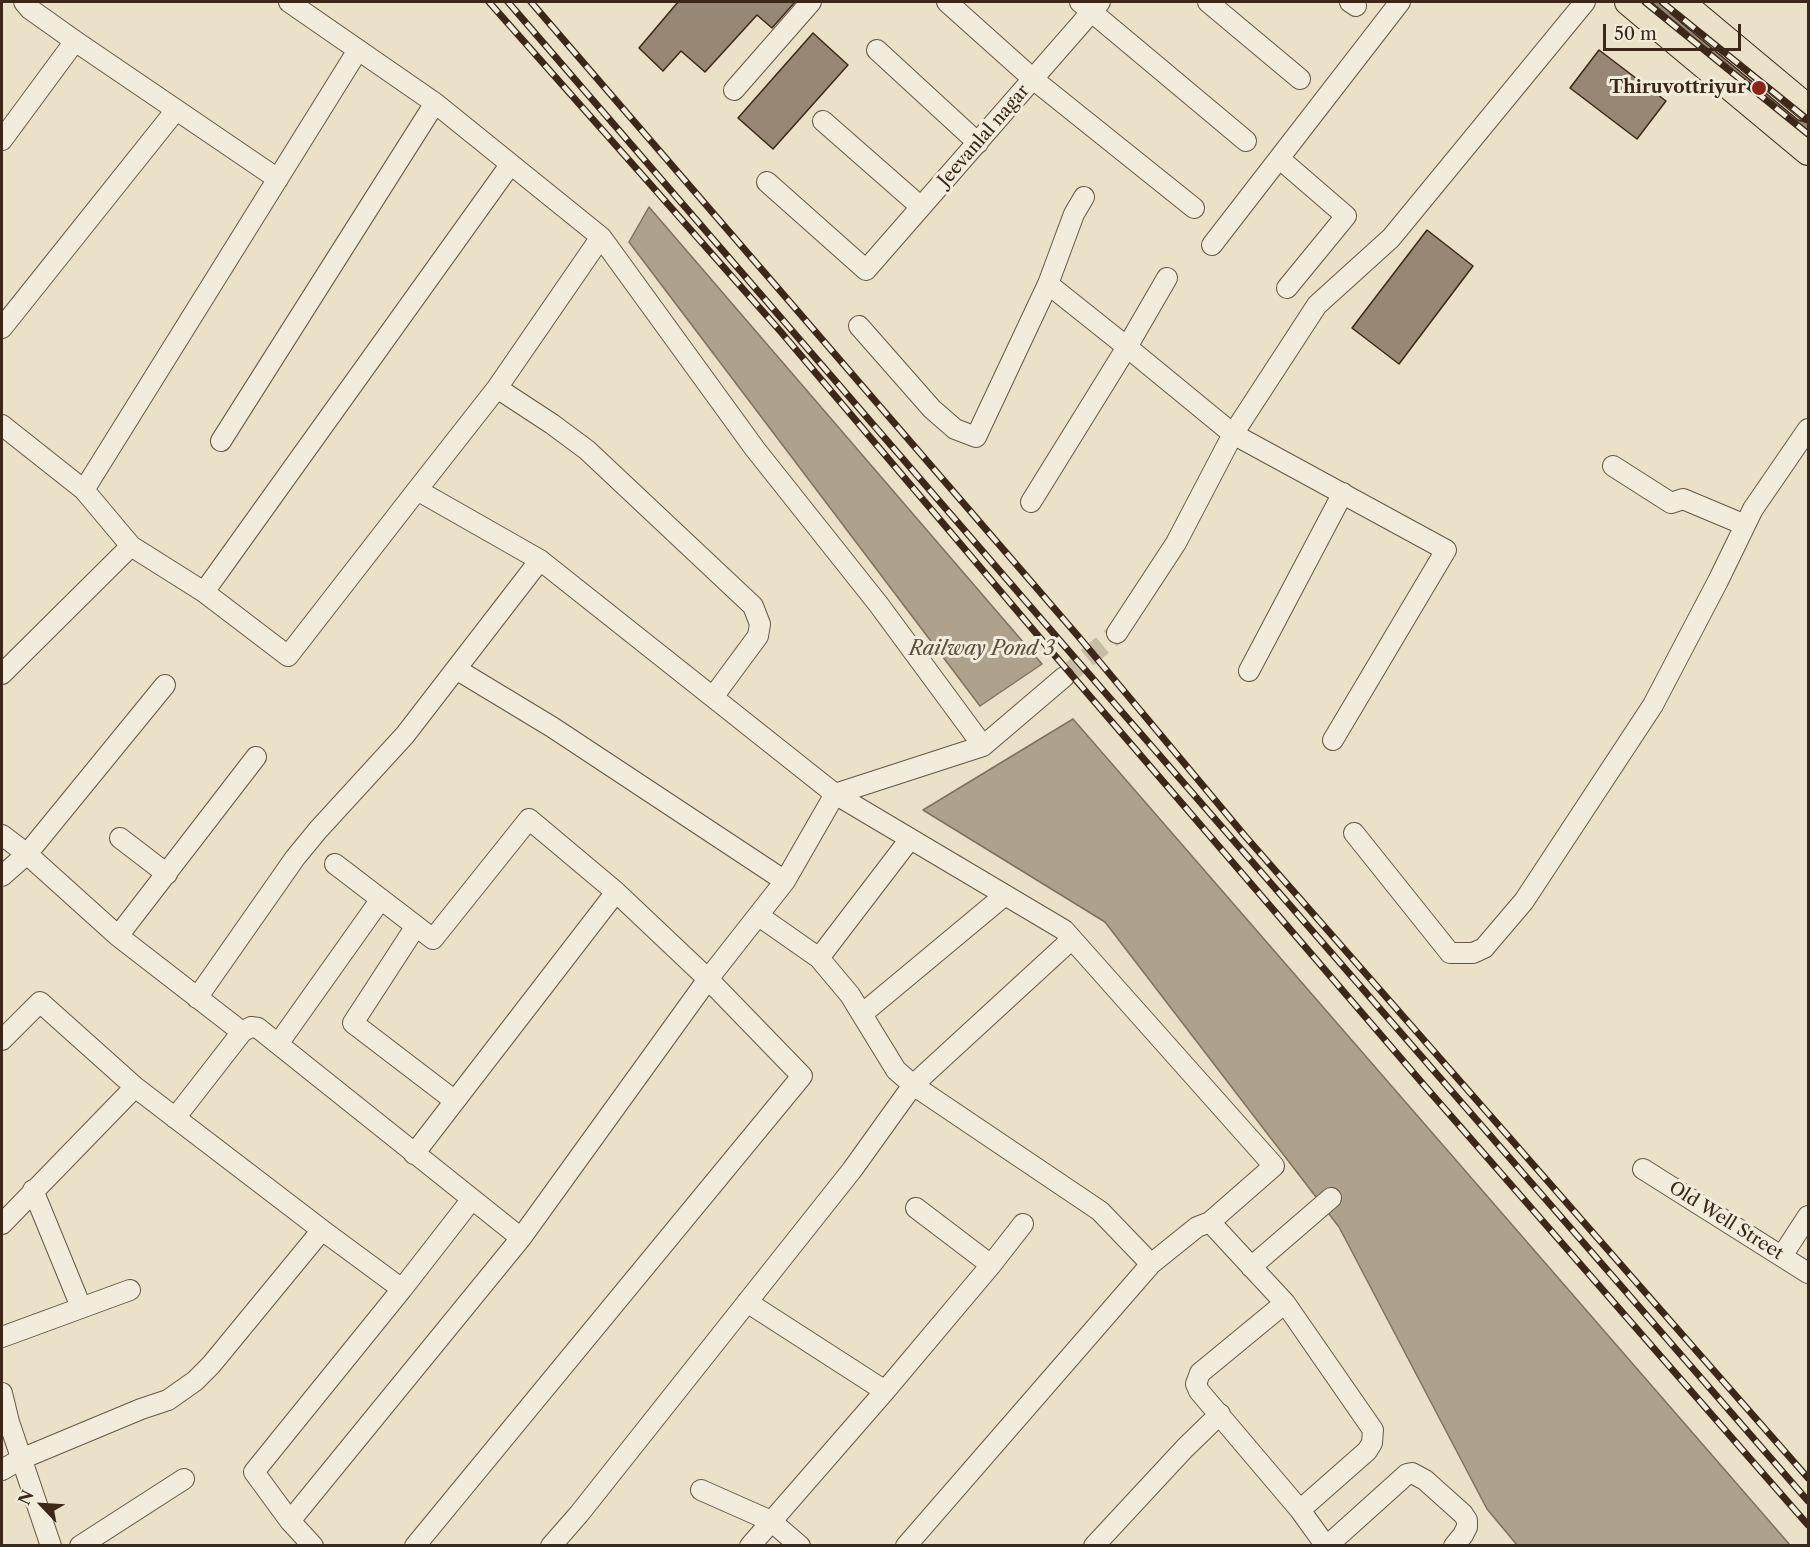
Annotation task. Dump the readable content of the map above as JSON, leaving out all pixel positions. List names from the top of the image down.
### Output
{
  "streets": {
    "street": ["Jeevanlal nagar", "Old Well Street"]
  },
  "water": ["Railway Pond 3"],
  "places": ["Thiruvottriyur"],
  "scale_bar": "50 m",
  "north": "top left"
}
